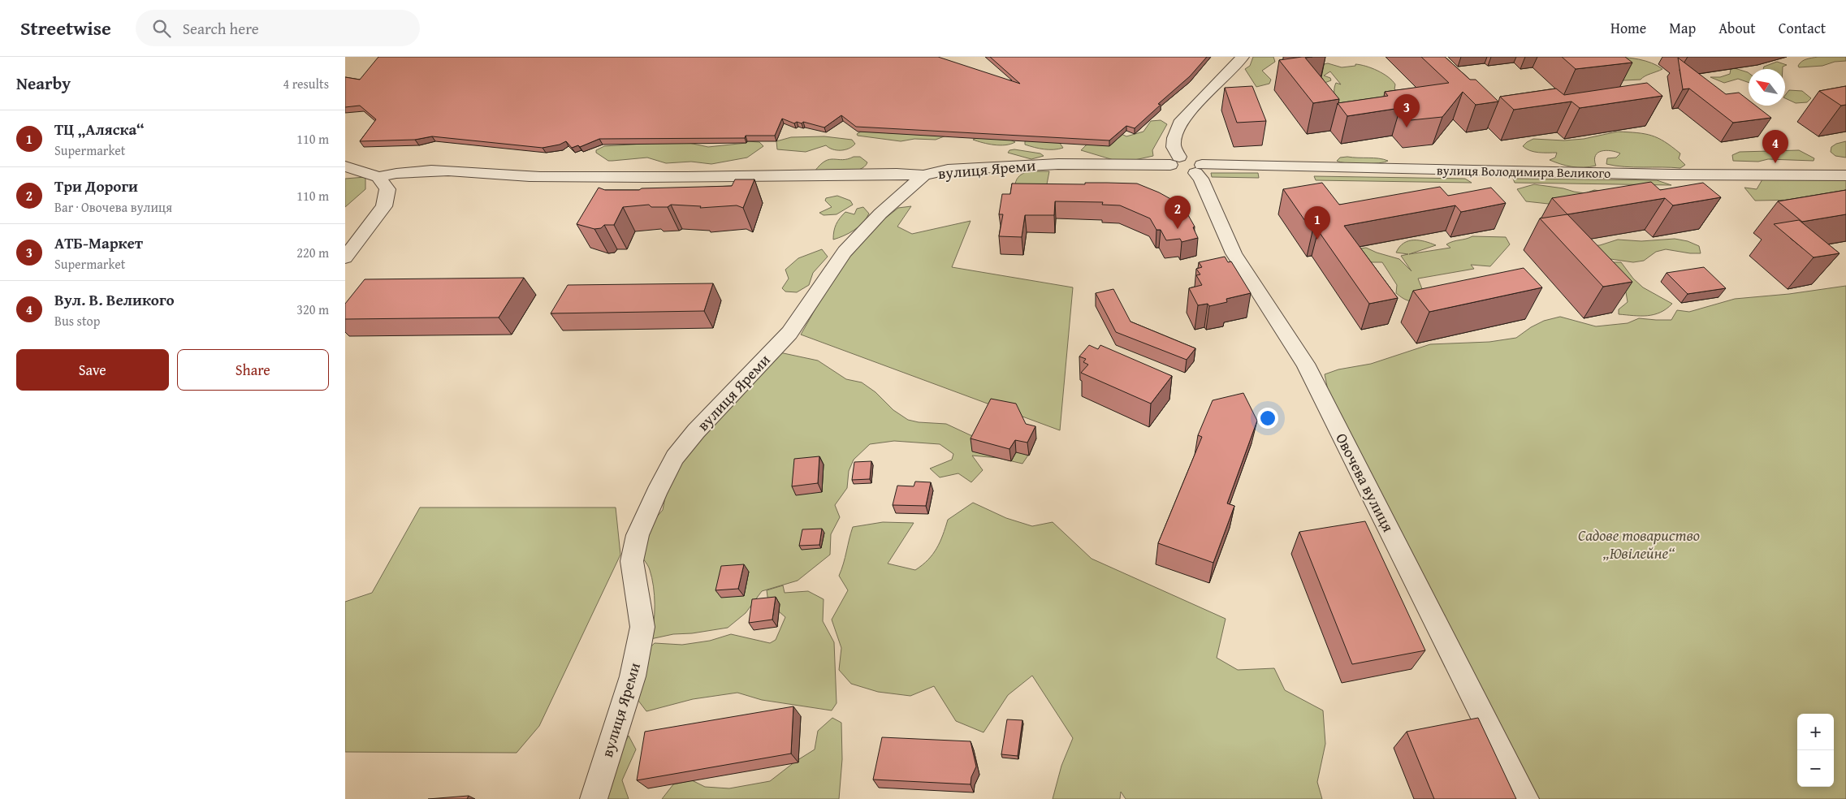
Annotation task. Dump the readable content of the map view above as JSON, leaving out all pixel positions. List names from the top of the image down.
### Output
{
  "streets": {
    "street": ["вулиця Яреми", "вулиця Володимира Великого", "Овочева вулиця"]
  },
  "crossings": [
    ["вулиця Яреми", "вулиця Володимира Великого"],
    ["вулиця Володимира Великого", "Овочева вулиця"]
  ],
  "parks": ["Садове товариство „Ювілейне“"],
  "north": "top left",
  "page": {
    "header": "Streetwise",
    "search": "Search here",
    "nav": [
      "Home",
      "Map",
      "About",
      "Contact"
    ],
    "heading": ["Nearby", "4 results"],
    "pins": [
      "3",
      "4",
      "2",
      "1"
    ],
    "list": [
      {
        "mark": "1",
        "name": "ТЦ „Аляска“",
        "note": "Supermarket",
        "value": "110 m"
      },
      {
        "mark": "2",
        "name": "Три Дороги",
        "note": "Bar · Овочева вулиця",
        "value": "110 m"
      },
      {
        "mark": "3",
        "name": "АТБ-Маркет",
        "note": "Supermarket",
        "value": "220 m"
      },
      {
        "mark": "4",
        "name": "Вул. В. Великого",
        "note": "Bus stop",
        "value": "320 m"
      }
    ],
    "buttons": ["Save", "Share"],
    "map_buttons": ["+", "−"]
  }
}
